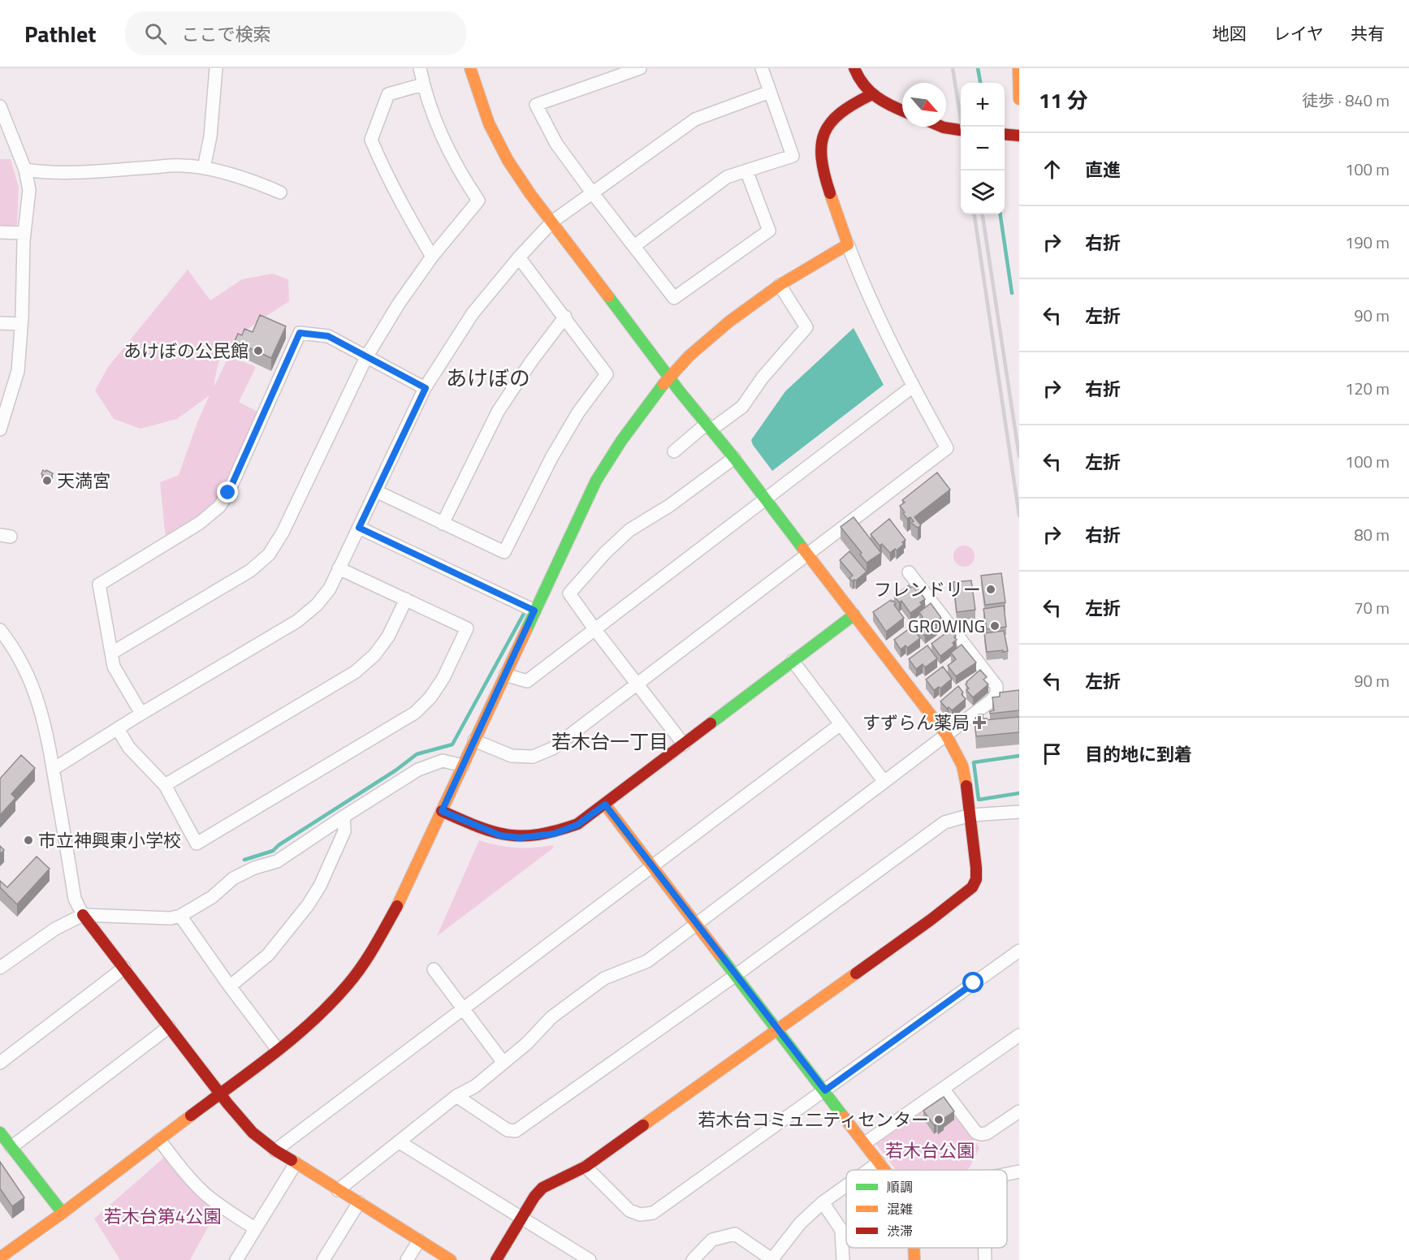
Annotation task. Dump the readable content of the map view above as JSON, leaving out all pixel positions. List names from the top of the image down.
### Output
{
  "districts": ["あけぼの", "若木台一丁目"],
  "parks": ["若木台公園", "若木台第4公園"],
  "places": {
    "other": [
      "あけぼの公民館",
      "天満宮",
      "フレンドリー",
      "GROWING",
      "市立神興東小学校",
      "若木台コミュ二ティセンター"
    ],
    "health": ["すずらん薬局"]
  },
  "legend": ["順調", "混雑", "渋滞"],
  "north": "bottom right",
  "page": {
    "header": "Pathlet",
    "search": "ここで検索",
    "nav": ["地図", "レイヤ", "共有"],
    "heading": ["11 分", "徒歩 · 840 m"],
    "map_buttons": ["+", "−"],
    "list": [
      ["直進", "100 m"],
      ["右折", "190 m"],
      ["左折", "90 m"],
      ["右折", "120 m"],
      ["左折", "100 m"],
      ["右折", "80 m"],
      ["左折", "70 m"],
      ["左折", "90 m"],
      "目的地に到着"
    ]
  }
}
